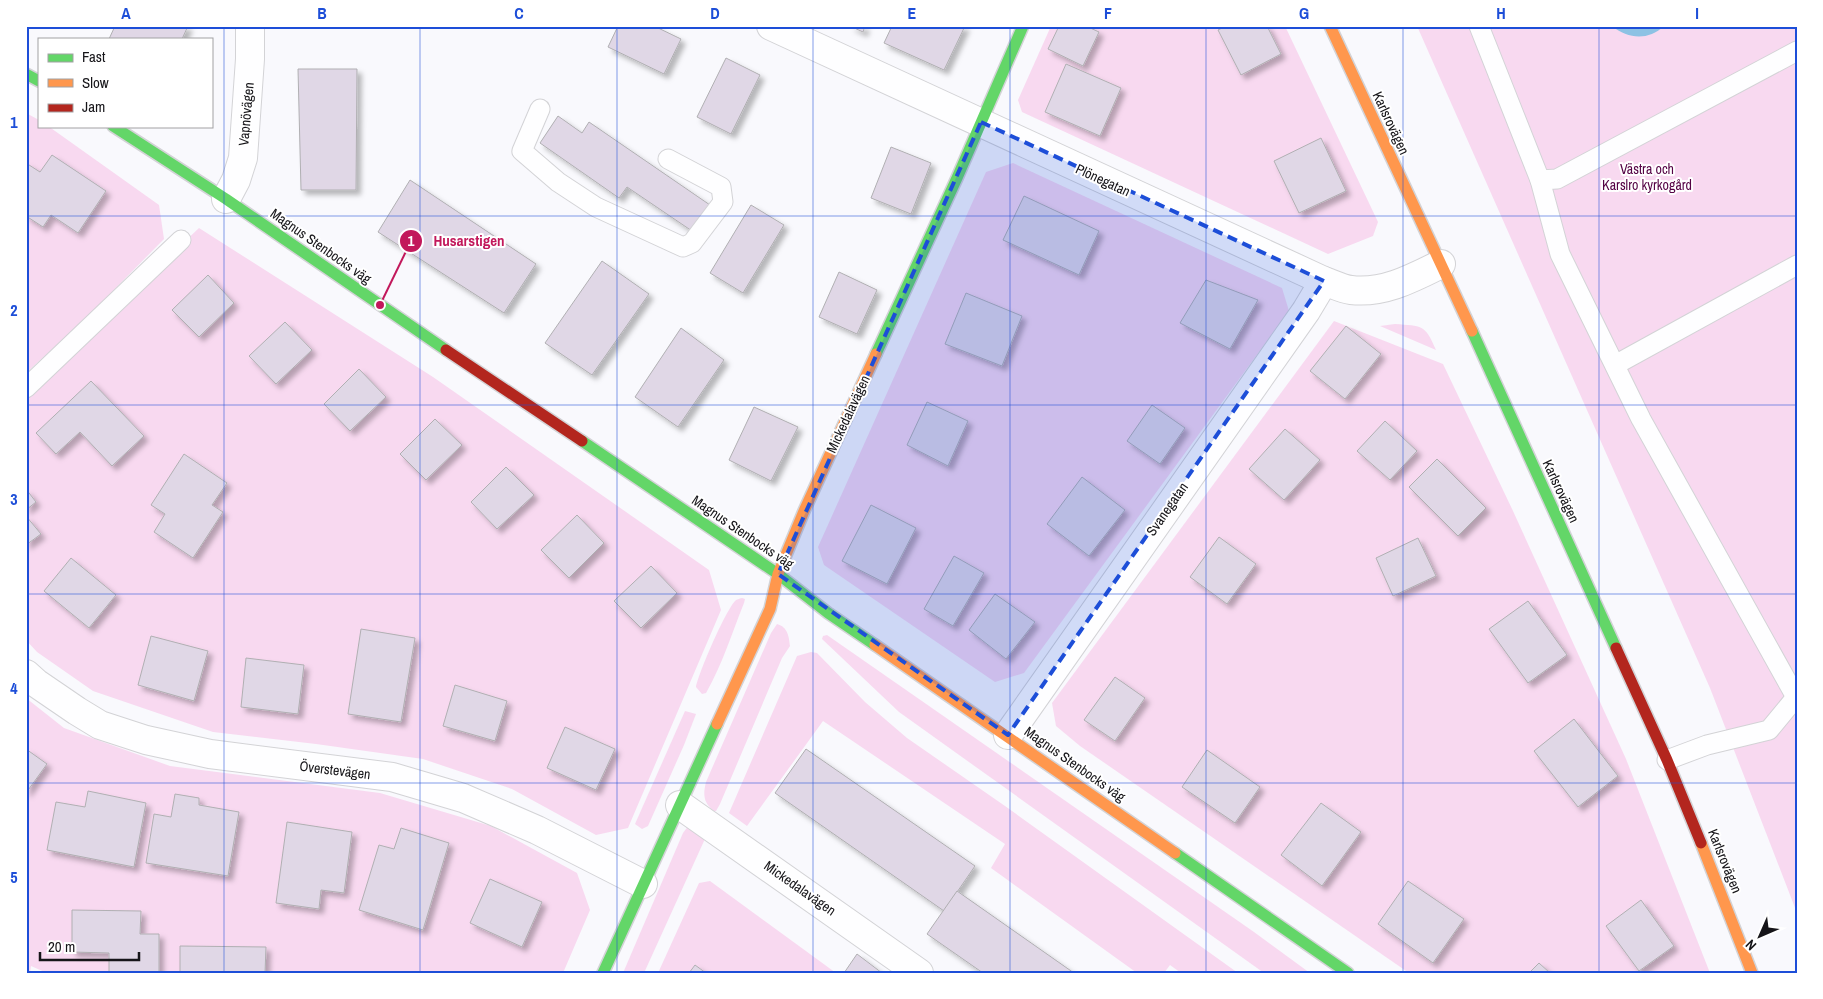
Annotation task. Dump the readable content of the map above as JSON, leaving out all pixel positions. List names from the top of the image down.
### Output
{
  "streets": {
    "street": [
      "Vapnövägen",
      "Karlsrovägen",
      "Plönegatan",
      "Magnus Stenbocks väg",
      "Mickedalavägen",
      "Svanegatan",
      "Överstevägen"
    ]
  },
  "crossings": [
    ["Vapnövägen", "Magnus Stenbocks väg"],
    ["Karlsrovägen", "Plönegatan"],
    ["Plönegatan", "Mickedalavägen"],
    ["Plönegatan", "Svanegatan"],
    ["Magnus Stenbocks väg", "Mickedalavägen"],
    ["Magnus Stenbocks väg", "Svanegatan"],
    ["Mickedalavägen", "Överstevägen"]
  ],
  "parks": ["Västra och Karslro kyrkogård"],
  "places": ["Husarstigen"],
  "legend": ["Fast", "Slow", "Jam"],
  "scale_bar": "20 m",
  "north": "bottom left",
  "grid": {
    "columns": [
      "A",
      "B",
      "C",
      "D",
      "E",
      "F",
      "G",
      "H",
      "I"
    ],
    "rows": [
      "1",
      "2",
      "3",
      "4",
      "5"
    ]
  }
}
